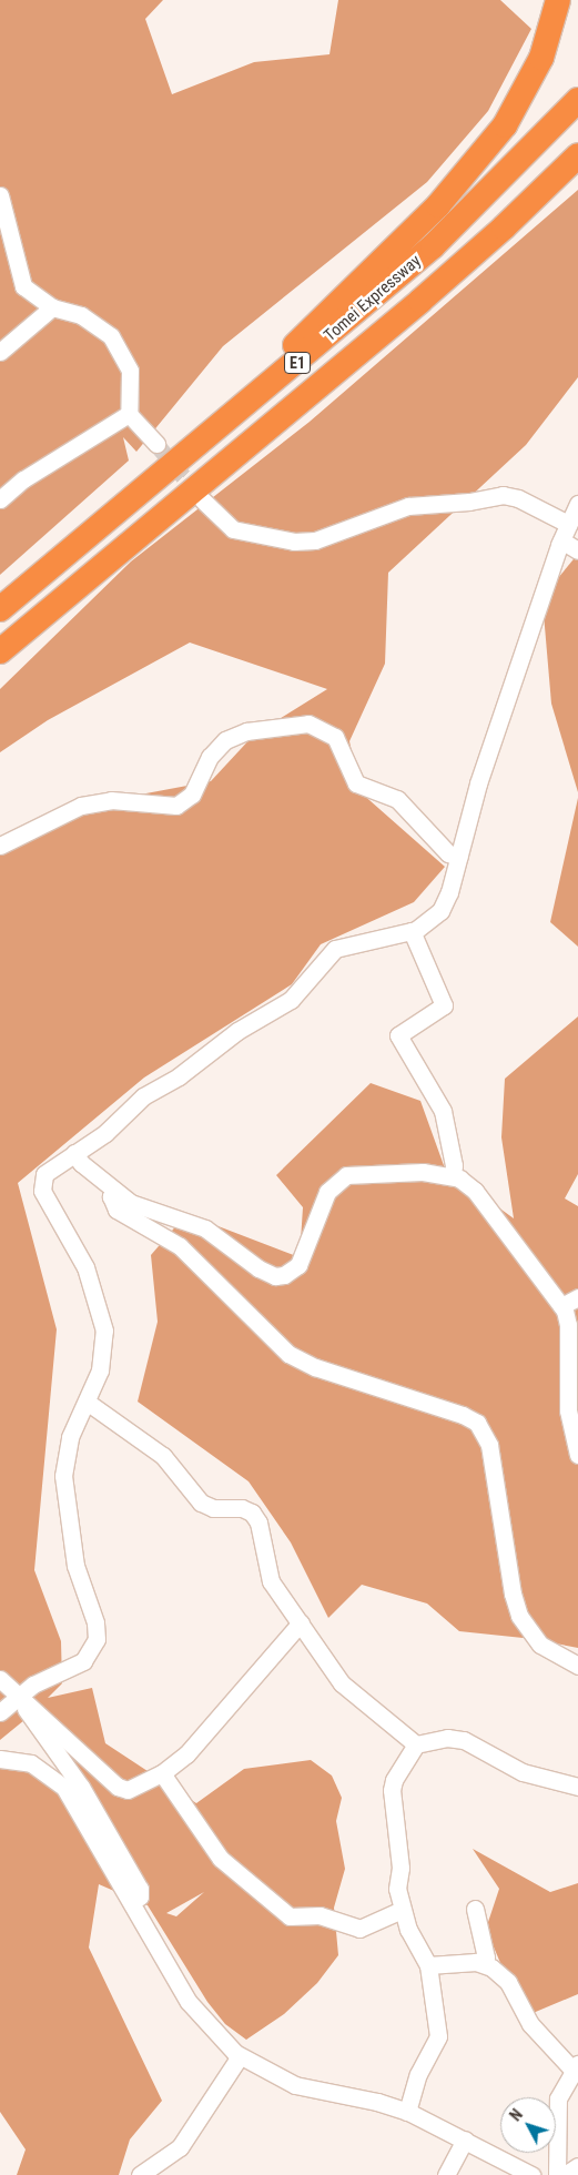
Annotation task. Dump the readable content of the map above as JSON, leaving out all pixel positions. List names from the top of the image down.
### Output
{
  "streets": {
    "highway": ["Tomei Expressway", "E1"]
  },
  "north": "top left"
}
